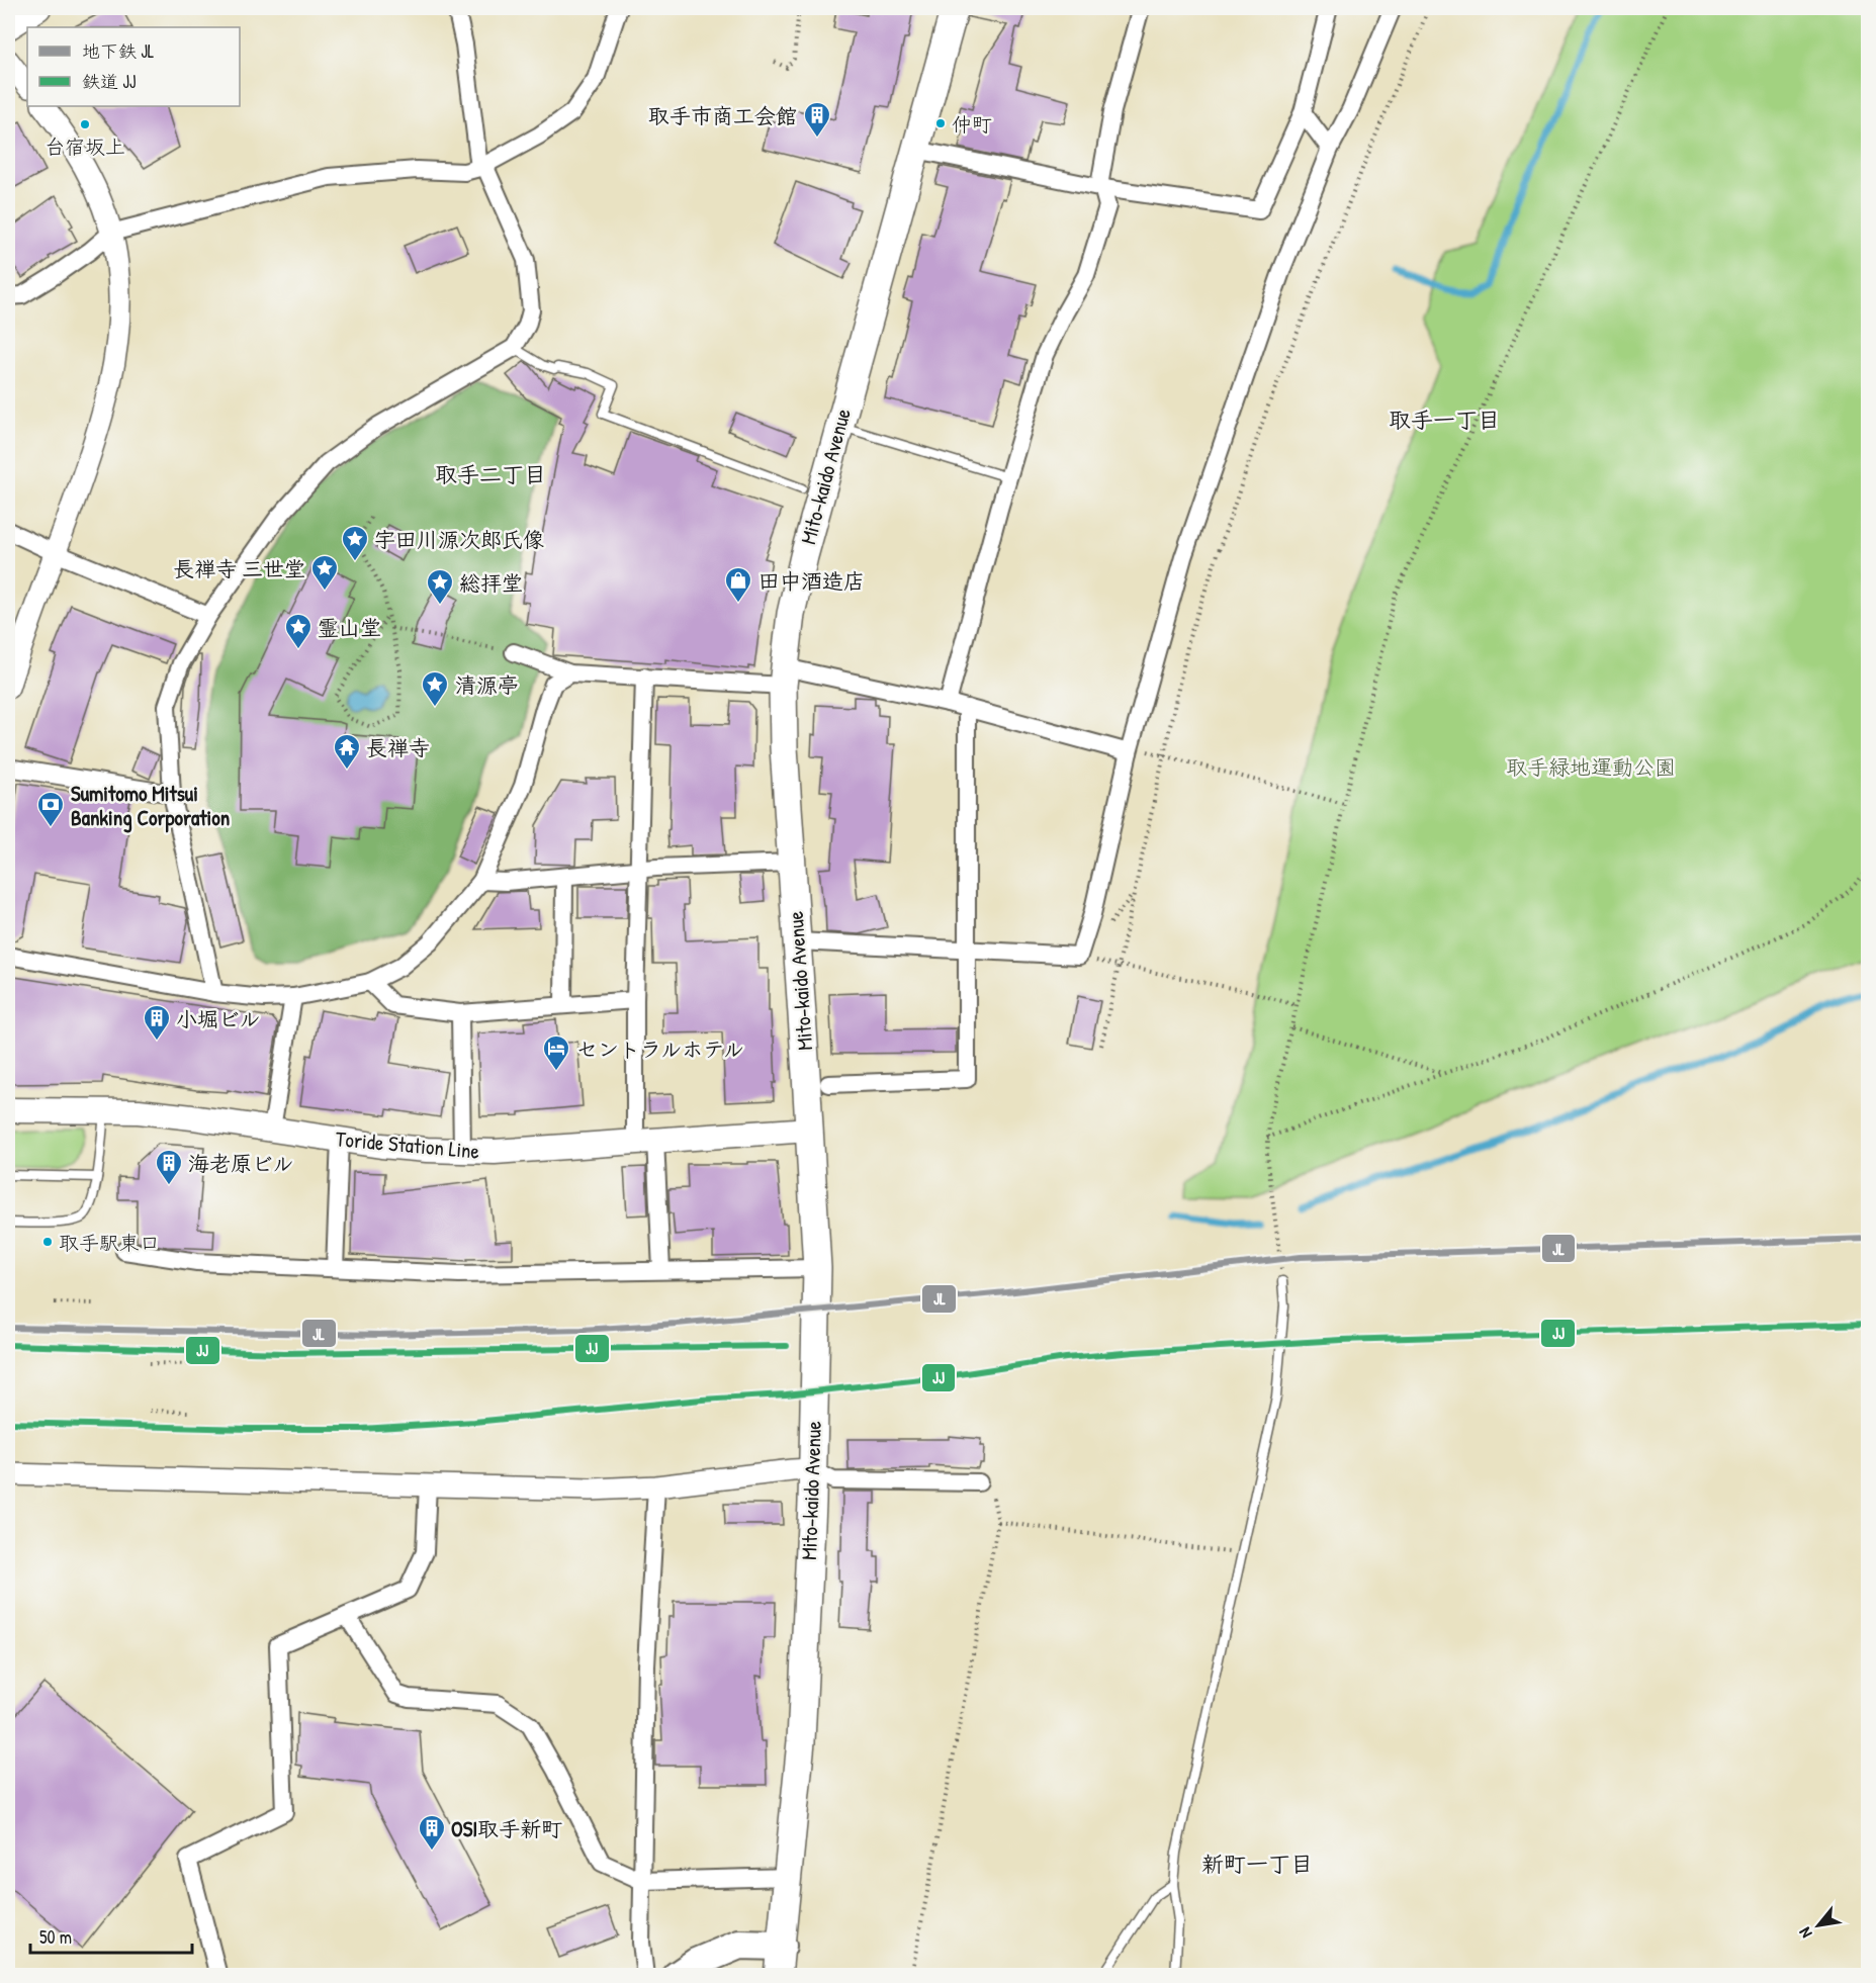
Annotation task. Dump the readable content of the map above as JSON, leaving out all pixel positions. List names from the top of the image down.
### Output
{
  "streets": {
    "main road": ["Mito-kaido Avenue", "Toride Station Line"]
  },
  "crossings": [
    ["Mito-kaido Avenue", "Toride Station Line"]
  ],
  "districts": ["取手一丁目", "取手二丁目", "新町一丁目"],
  "parks": ["取手緑地運動公園"],
  "places": {
    "other": ["仲町", "台宿坂上", "取手駅東口"],
    "building": [
      "取手市商工会館",
      "小堀ビル",
      "海老原ビル",
      "OSI取手新町"
    ],
    "place": [
      "宇田川源次郎氏像",
      "長禅寺 三世堂",
      "総拝堂",
      "霊山堂",
      "清源亭"
    ],
    "shop": ["田中酒造店"],
    "temple": ["長禅寺"],
    "bank": ["Sumitomo Mitsui Banking Corporation"],
    "hotel": ["セントラルホテル"]
  },
  "lines": ["metro line JL", "rail line JJ"],
  "legend": ["地下鉄 JL", "鉄道 JJ"],
  "scale_bar": "50 m",
  "north": "bottom left"
}
